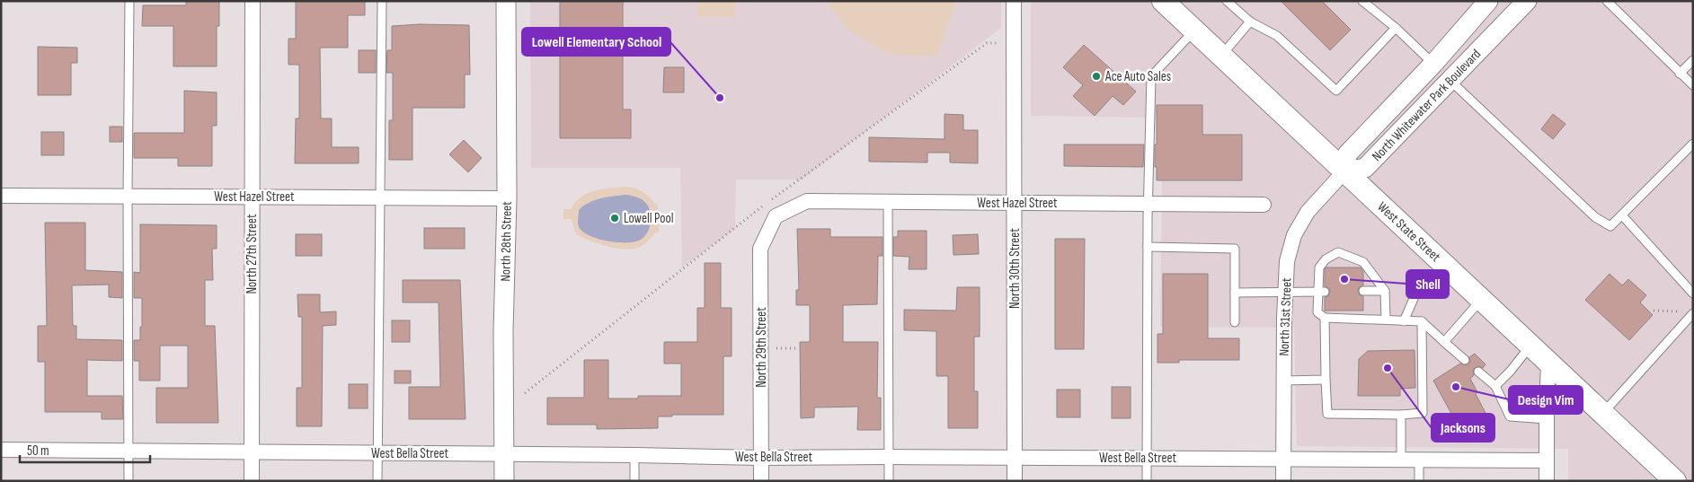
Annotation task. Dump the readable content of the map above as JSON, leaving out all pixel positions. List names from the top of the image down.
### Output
{
  "streets": {
    "main road": ["West State Street"],
    "street": [
      "North Whitewater Park Boulevard",
      "West Hazel Street",
      "North 28th Street",
      "North 27th Street",
      "North 30th Street",
      "North 31st Street",
      "North 29th Street",
      "West Bella Street"
    ]
  },
  "crossings": [
    ["North Whitewater Park Boulevard", "West State Street"],
    ["North Whitewater Park Boulevard", "North 31st Street"],
    ["West Hazel Street", "North 28th Street"],
    ["West Hazel Street", "North 27th Street"],
    ["West Hazel Street", "North 30th Street"],
    ["West Hazel Street", "North 29th Street"],
    ["West State Street", "North 31st Street"],
    ["North 28th Street", "West Bella Street"],
    ["North 27th Street", "West Bella Street"],
    ["North 30th Street", "West Bella Street"],
    ["North 31st Street", "West Bella Street"],
    ["North 29th Street", "West Bella Street"]
  ],
  "places": [
    "Ace Auto Sales",
    "Lowell Elementary School",
    "Lowell Pool",
    "Shell",
    "Jacksons",
    "Design Vim"
  ],
  "scale_bar": "50 m"
}
